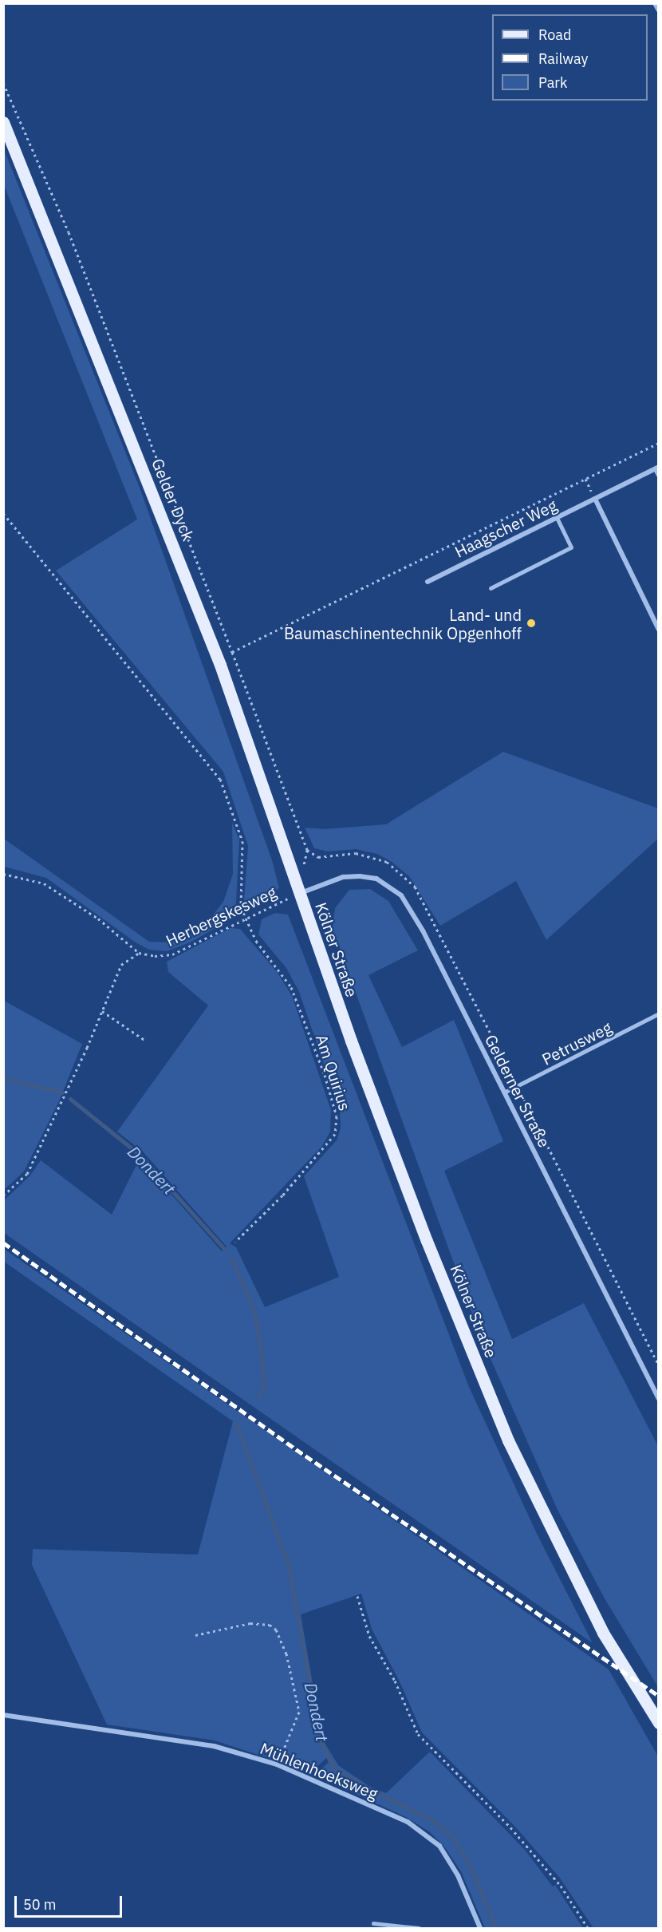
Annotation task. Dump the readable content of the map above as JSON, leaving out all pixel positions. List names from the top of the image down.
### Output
{
  "streets": {
    "main road": ["Gelder Dyck", "Kölner Straße"],
    "street": ["Haagscher Weg", "Gelderner Straße", "Mühlenhoeksweg"],
    "lane": ["Petrusweg"],
    "path": ["Herbergskesweg", "Am Quirius"]
  },
  "crossings": [
    ["Gelder Dyck", "Herbergskesweg"],
    ["Gelder Dyck", "Kölner Straße"],
    ["Gelder Dyck", "Gelderner Straße"],
    ["Herbergskesweg", "Kölner Straße"],
    ["Herbergskesweg", "Am Quirius"],
    ["Herbergskesweg", "Gelderner Straße"],
    ["Kölner Straße", "Gelderner Straße"],
    ["Petrusweg", "Gelderner Straße"]
  ],
  "water": ["Dondert"],
  "places": ["Land- und Baumaschinentechnik Opgenhoff"],
  "legend": ["Road", "Railway", "Park"],
  "scale_bar": "50 m"
}
